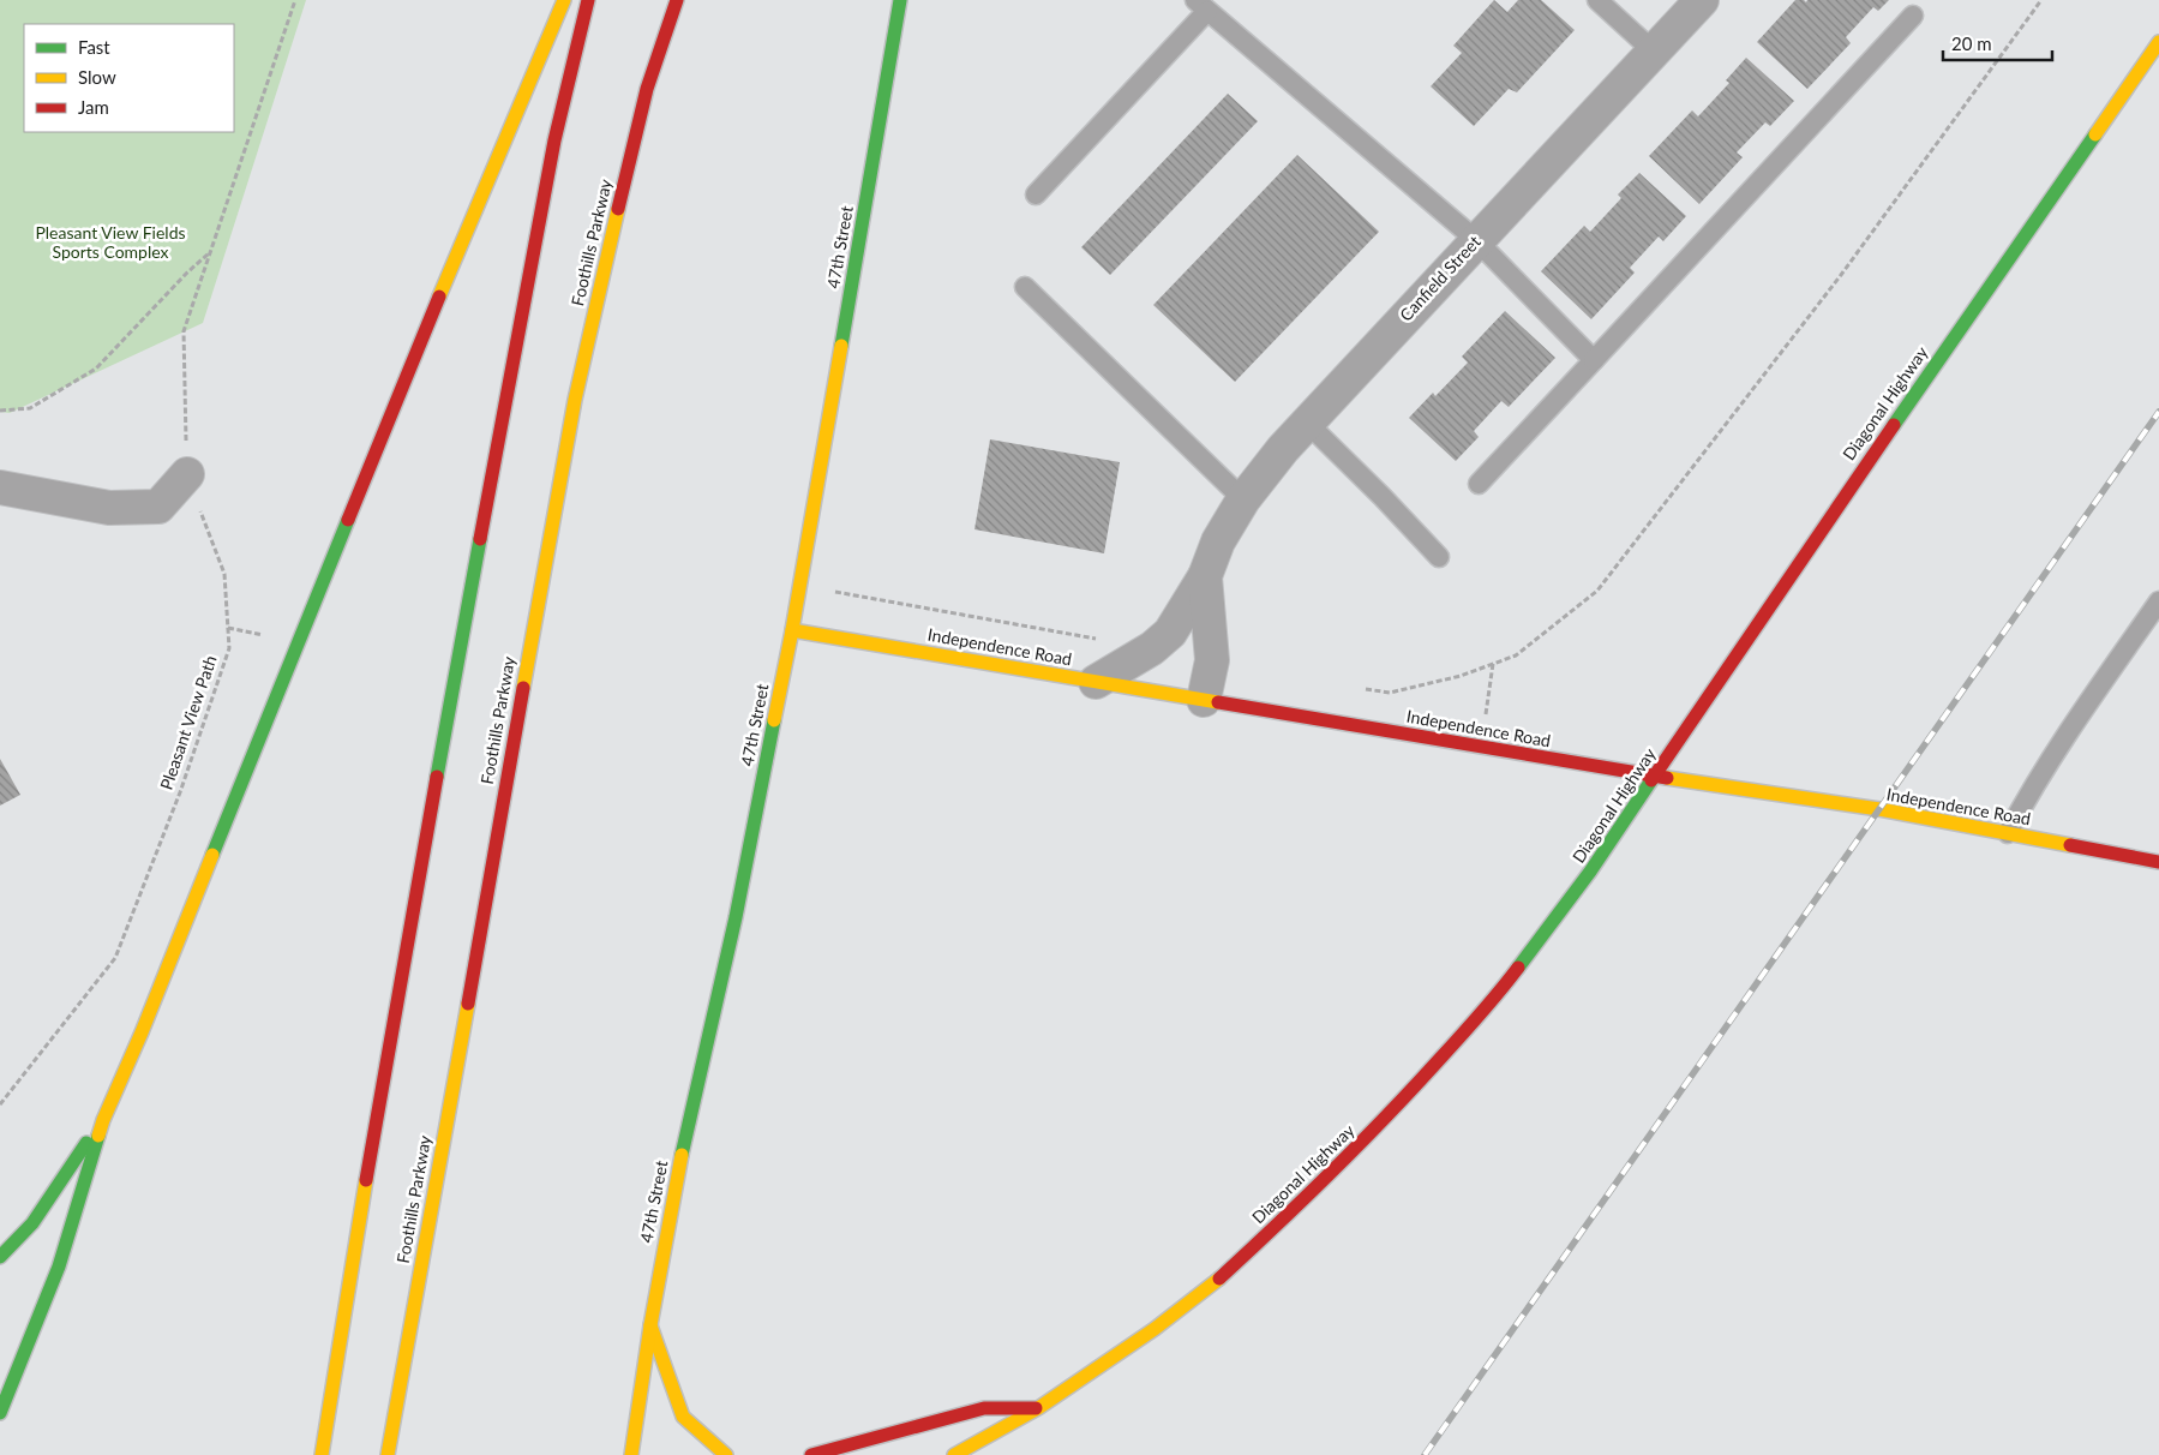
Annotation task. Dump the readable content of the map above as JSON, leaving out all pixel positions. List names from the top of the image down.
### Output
{
  "streets": {
    "main road": [
      "Foothills Parkway",
      "47th Street",
      "Diagonal Highway",
      "Independence Road"
    ],
    "street": ["Canfield Street"],
    "path": ["Pleasant View Path"]
  },
  "crossings": [
    ["47th Street", "Independence Road"],
    ["Canfield Street", "Independence Road"],
    ["Diagonal Highway", "Independence Road"]
  ],
  "parks": ["Pleasant View Fields Sports Complex"],
  "legend": ["Fast", "Slow", "Jam"],
  "scale_bar": "20 m"
}
